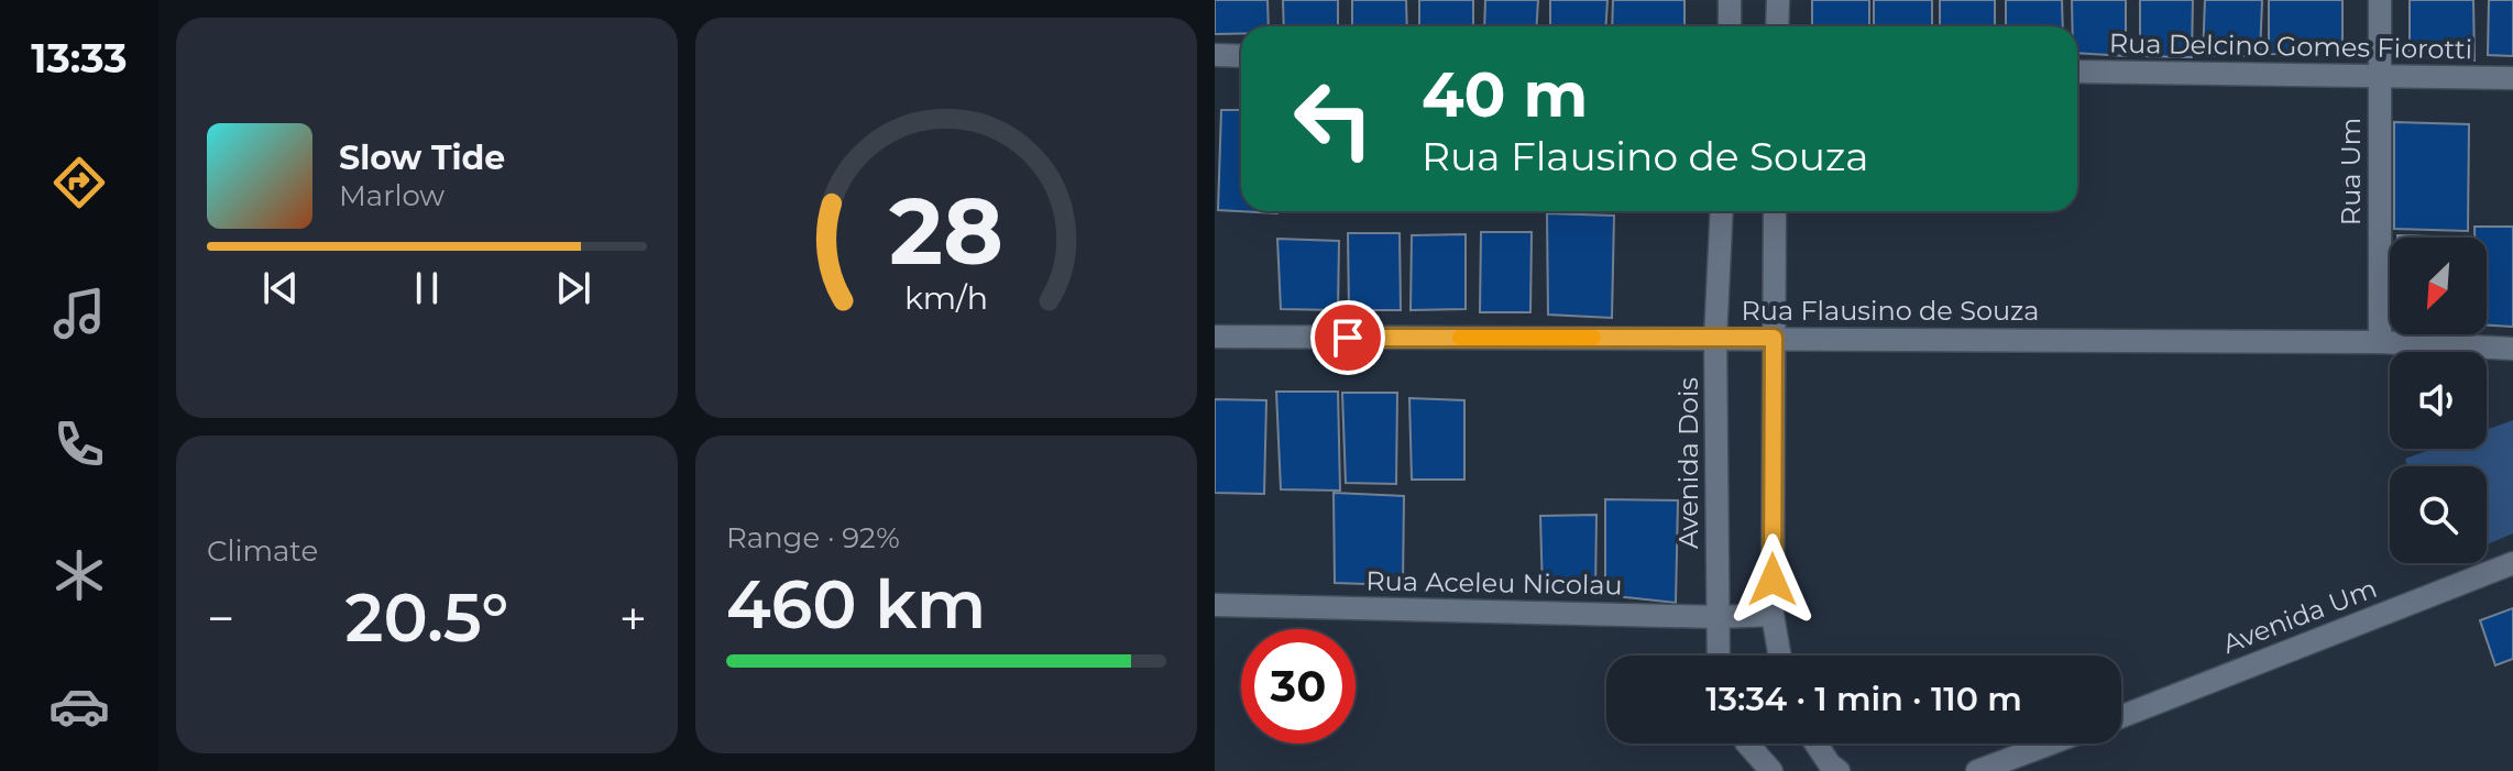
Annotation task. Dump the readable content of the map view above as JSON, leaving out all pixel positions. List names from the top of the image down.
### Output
{
  "streets": {
    "street": [
      "Rua Delcino Gomes Fiorotti",
      "Rua Um",
      "Rua Flausino de Souza",
      "Avenida Dois",
      "Rua Aceleu Nicolau",
      "Avenida Um"
    ]
  },
  "crossings": [
    ["Rua Delcino Gomes Fiorotti", "Rua Um"],
    ["Rua Um", "Rua Flausino de Souza"],
    ["Rua Flausino de Souza", "Avenida Dois"],
    ["Avenida Dois", "Rua Aceleu Nicolau"]
  ],
  "north": "bottom left",
  "page": {
    "tabs": "13:33",
    "turn": ["40 m", "Rua Flausino de Souza"],
    "song": ["Slow Tide", "Marlow"],
    "tile": [
      "Climate",
      ["Range · 92%", "460 km"]
    ],
    "heat": ["−", "20.5°", "+"],
    "limit": "30",
    "trip": "13:34 · 1 min · 110 m",
    "gauge": ["28", "km/h"]
  }
}
